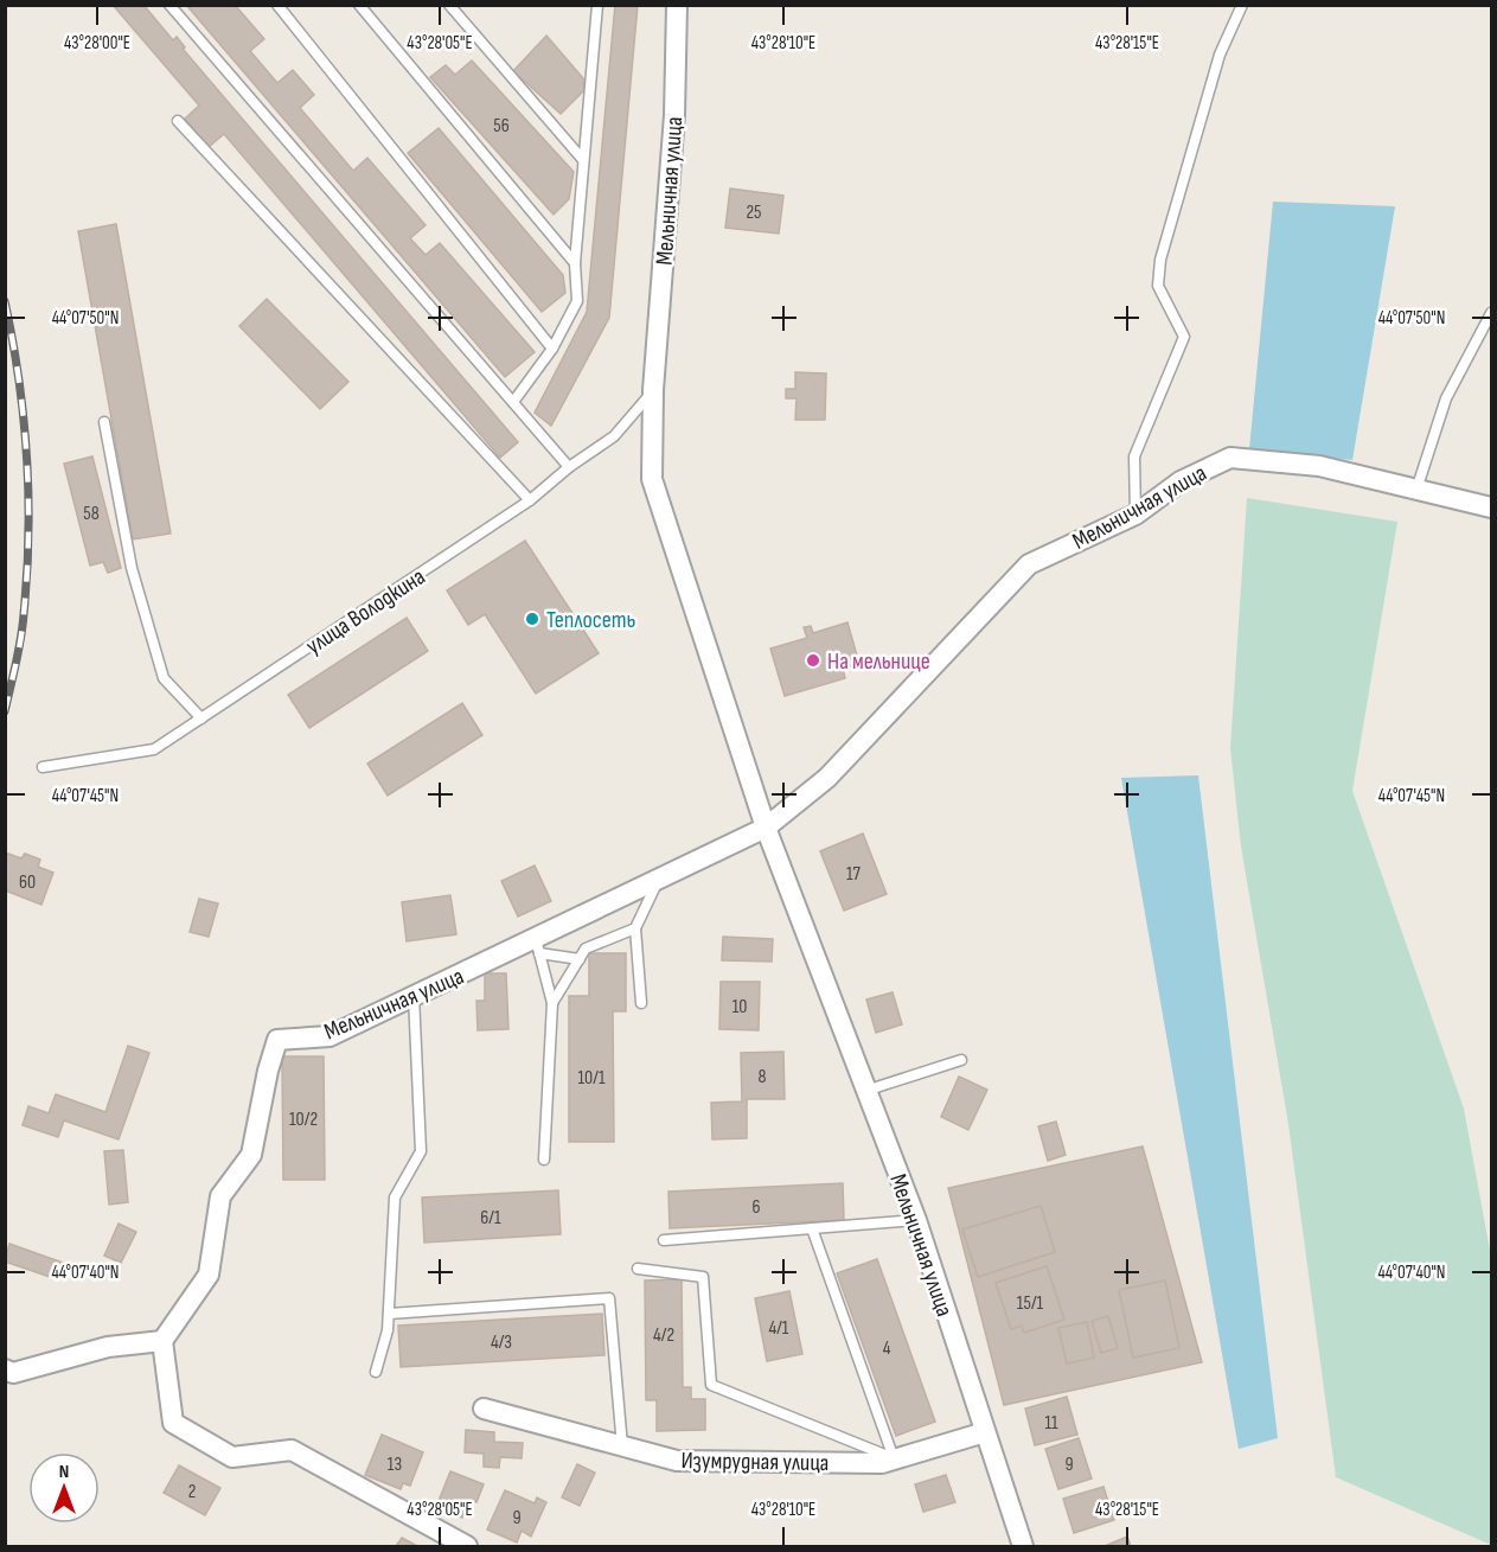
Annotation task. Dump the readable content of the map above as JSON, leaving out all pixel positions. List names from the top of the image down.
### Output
{
  "streets": {
    "street": ["Мельничная улица", "Изумрудная улица"],
    "lane": ["улица Володкина"]
  },
  "crossings": [
    ["Мельничная улица", "улица Володкина"],
    ["Мельничная улица", "Изумрудная улица"]
  ],
  "places": ["Теплосеть", "На мельнице"],
  "house_numbers": [
    "56",
    "25",
    "58",
    "17",
    "60",
    "10",
    "8",
    "10/1",
    "10/2",
    "6",
    "6/1",
    "15/1",
    "4/1",
    "4/2",
    "4/3",
    "4",
    "11",
    "13",
    "9",
    "2",
    "9"
  ],
  "north": "top",
  "coordinates": [
    "43°28'00\"E",
    "43°28'05\"E",
    "43°28'10\"E",
    "43°28'15\"E",
    "44°07'50\"N",
    "44°07'45\"N",
    "44°07'40\"N"
  ]
}
